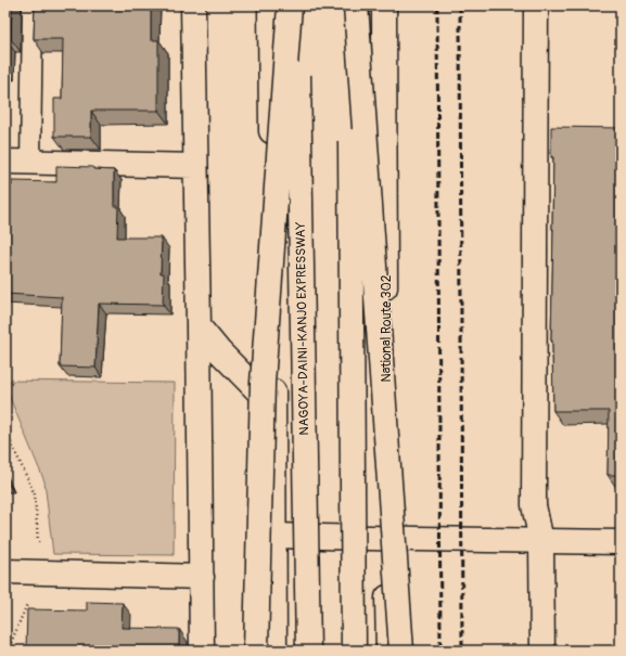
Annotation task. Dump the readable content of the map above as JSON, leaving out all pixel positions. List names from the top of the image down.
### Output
{
  "streets": {
    "main road": ["NAGOYA-DAINI-KANJO EXPRESSWAY", "National Route 302"]
  }
}
